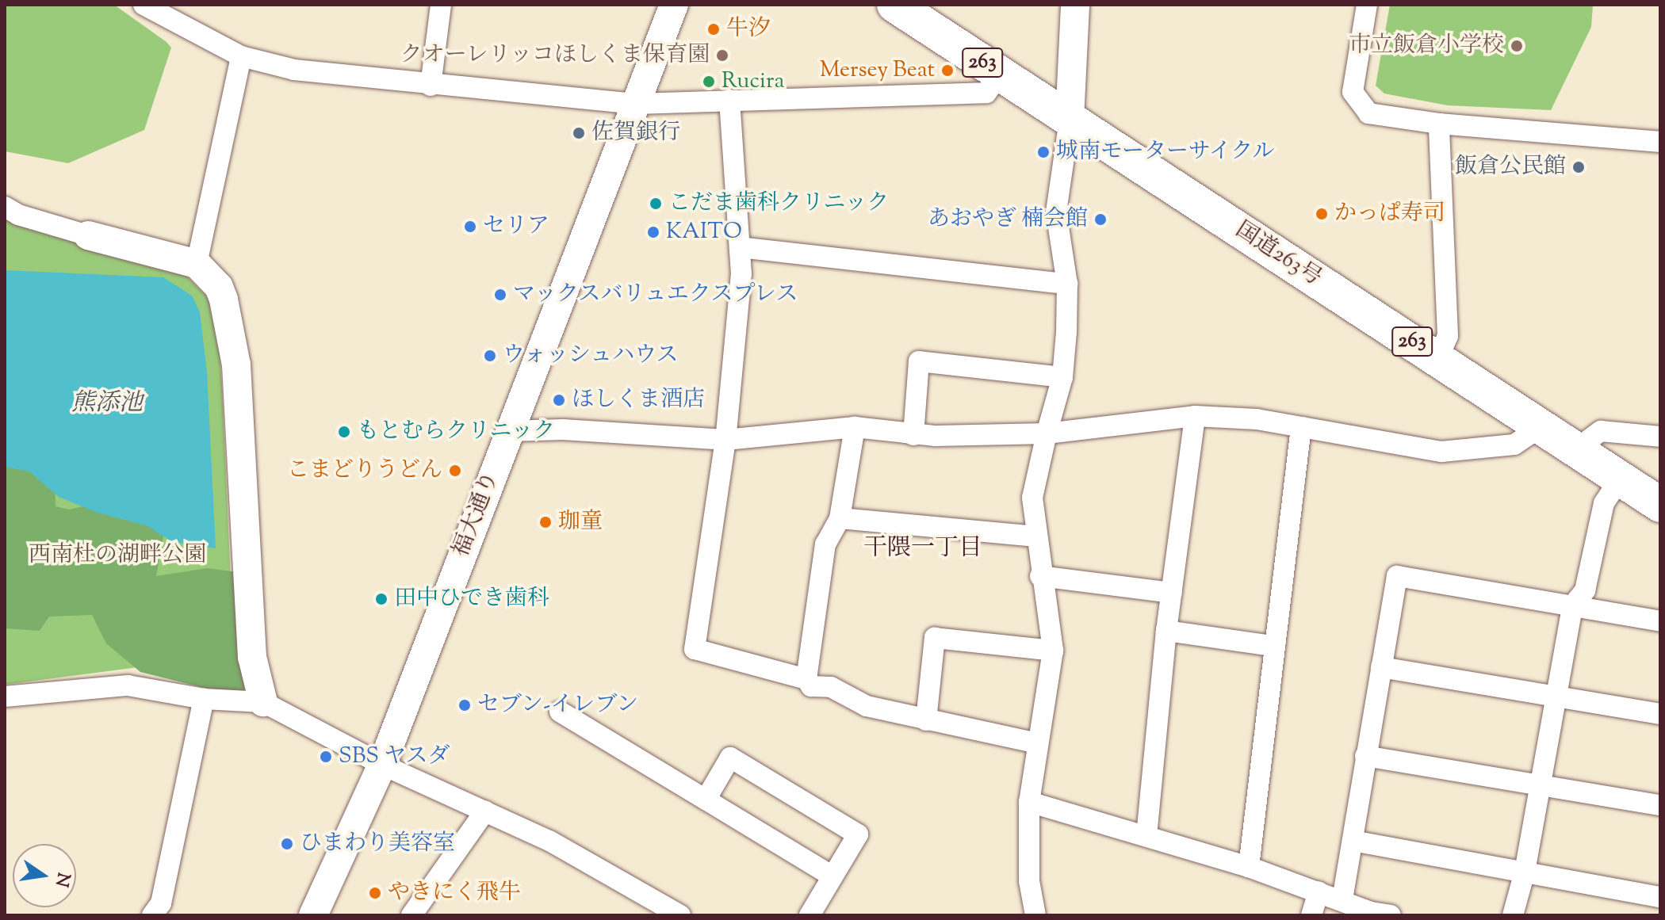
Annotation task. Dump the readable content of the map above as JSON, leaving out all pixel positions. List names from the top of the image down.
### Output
{
  "streets": {
    "highway": ["263", "国道263号"],
    "street": ["福大通り"]
  },
  "districts": ["干隈一丁目"],
  "water": ["熊添池"],
  "parks": ["西南杜の湖畔公園"],
  "places": [
    "牛汐",
    "市立飯倉小学校",
    "クオーレリッコほしくま保育園",
    "Mersey Beat",
    "Rucira",
    "佐賀銀行",
    "城南モーターサイクル",
    "飯倉公民館",
    "こだま歯科クリニック",
    "かっぱ寿司",
    "あおやぎ 楠会館",
    "セリア",
    "KAITO",
    "マックスバリュエクスプレス",
    "ウォッシュハウス",
    "ほしくま酒店",
    "もとむらクリニック",
    "こまどりうどん",
    "珈童",
    "田中ひでき歯科",
    "セブン-イレブン",
    "SBS ヤスダ",
    "ひまわり美容室",
    "やきにく飛牛"
  ],
  "north": "right"
}
